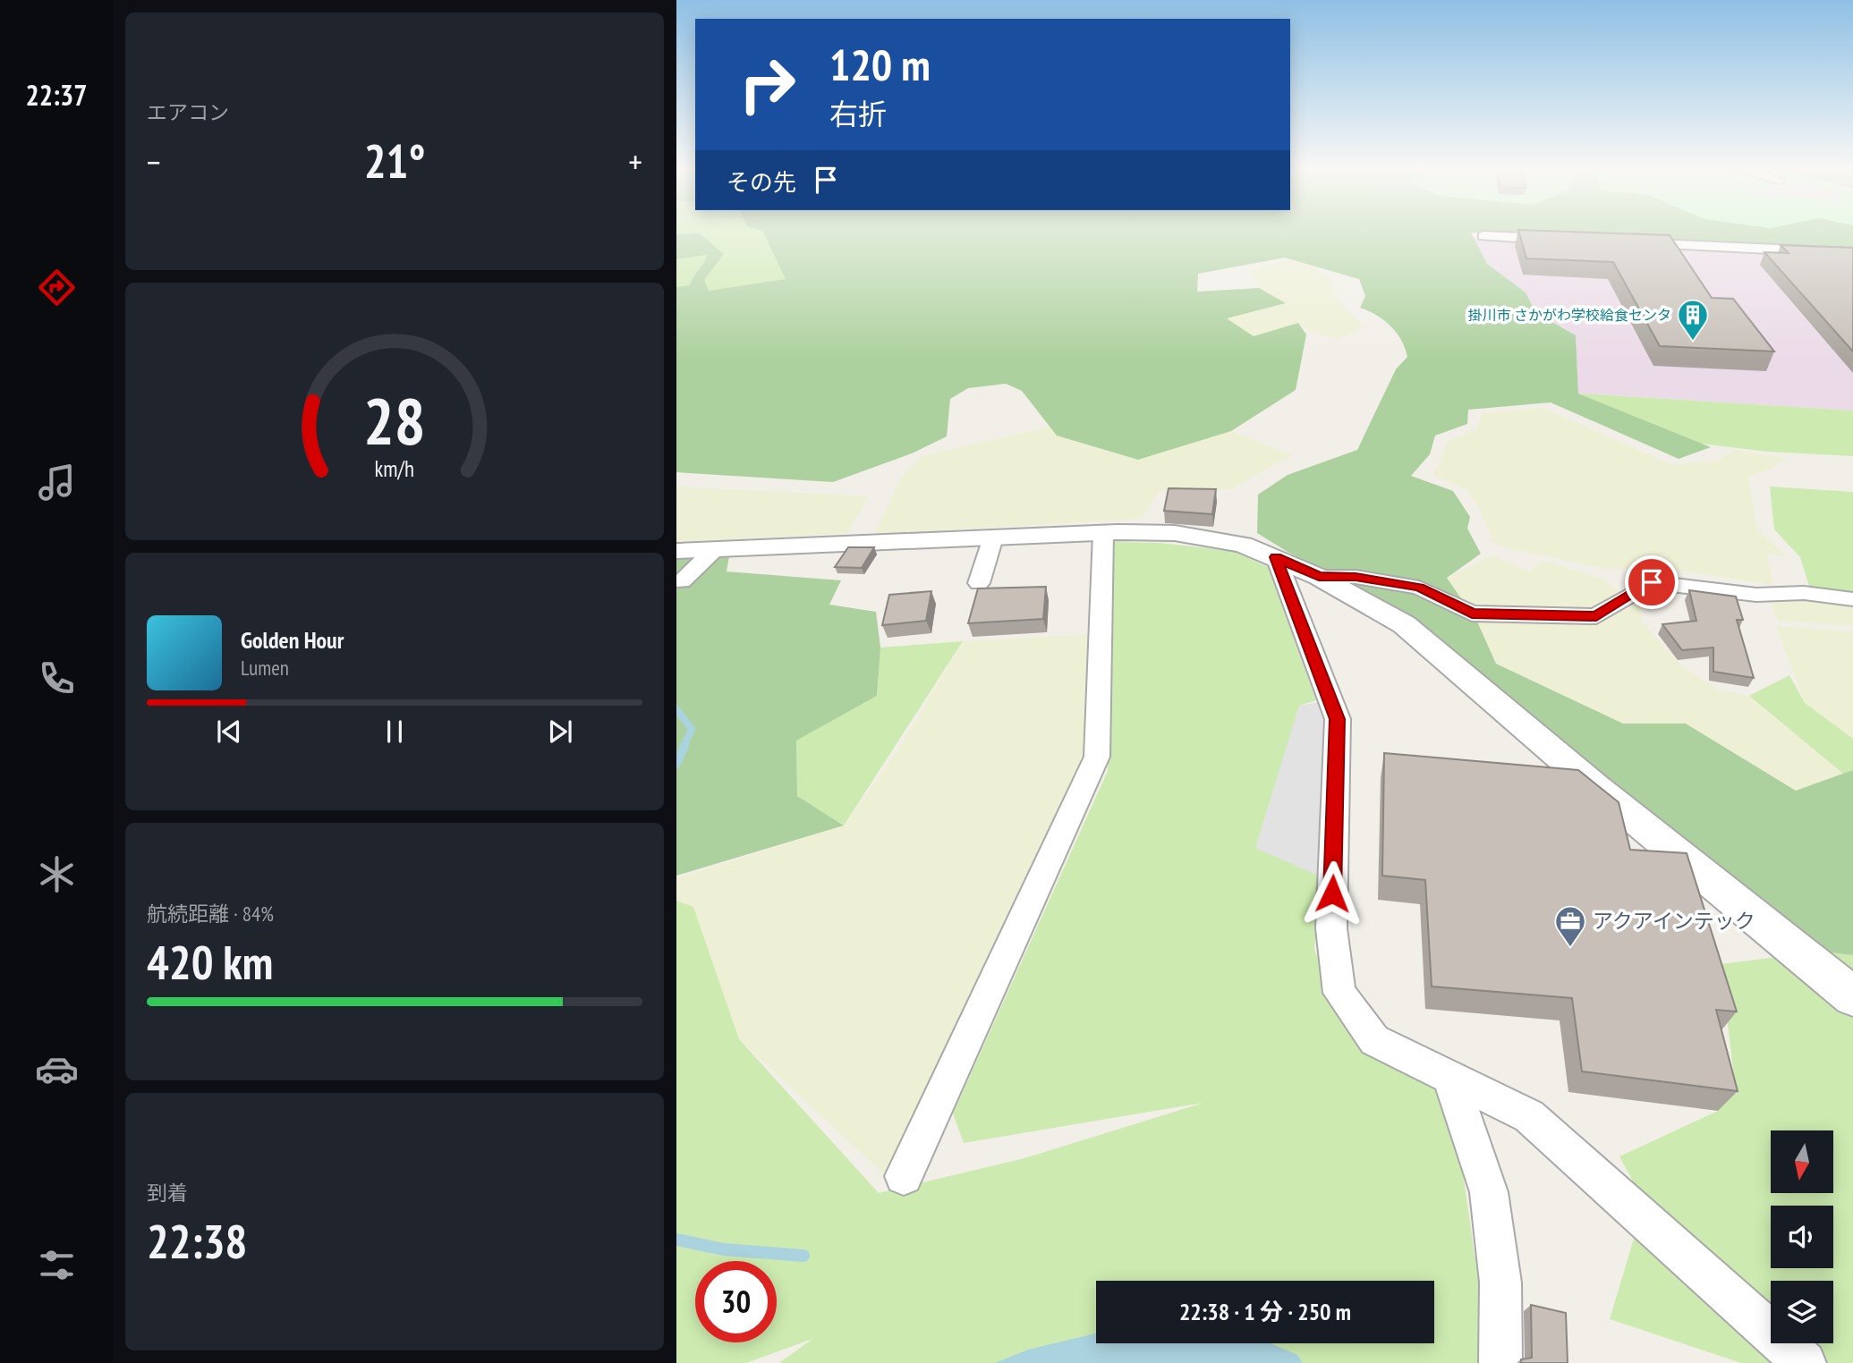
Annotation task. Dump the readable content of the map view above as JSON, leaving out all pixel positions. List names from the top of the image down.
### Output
{
  "places": {
    "building": ["掛川市 さかがわ学校給食センタ"],
    "office": ["アクアインテック"]
  },
  "north": "bottom",
  "page": {
    "tabs": "22:37",
    "tile": [
      "エアコン",
      ["航続距離 · 84%", "420 km"],
      ["到着", "22:38"]
    ],
    "turn": ["120 m", "右折"],
    "heat": ["−", "21°", "+"],
    "then": "その先",
    "song": ["Golden Hour", "Lumen"],
    "limit": "30",
    "trip": "22:38 · 1 分 · 250 m",
    "gauge": ["28", "km/h"]
  }
}
